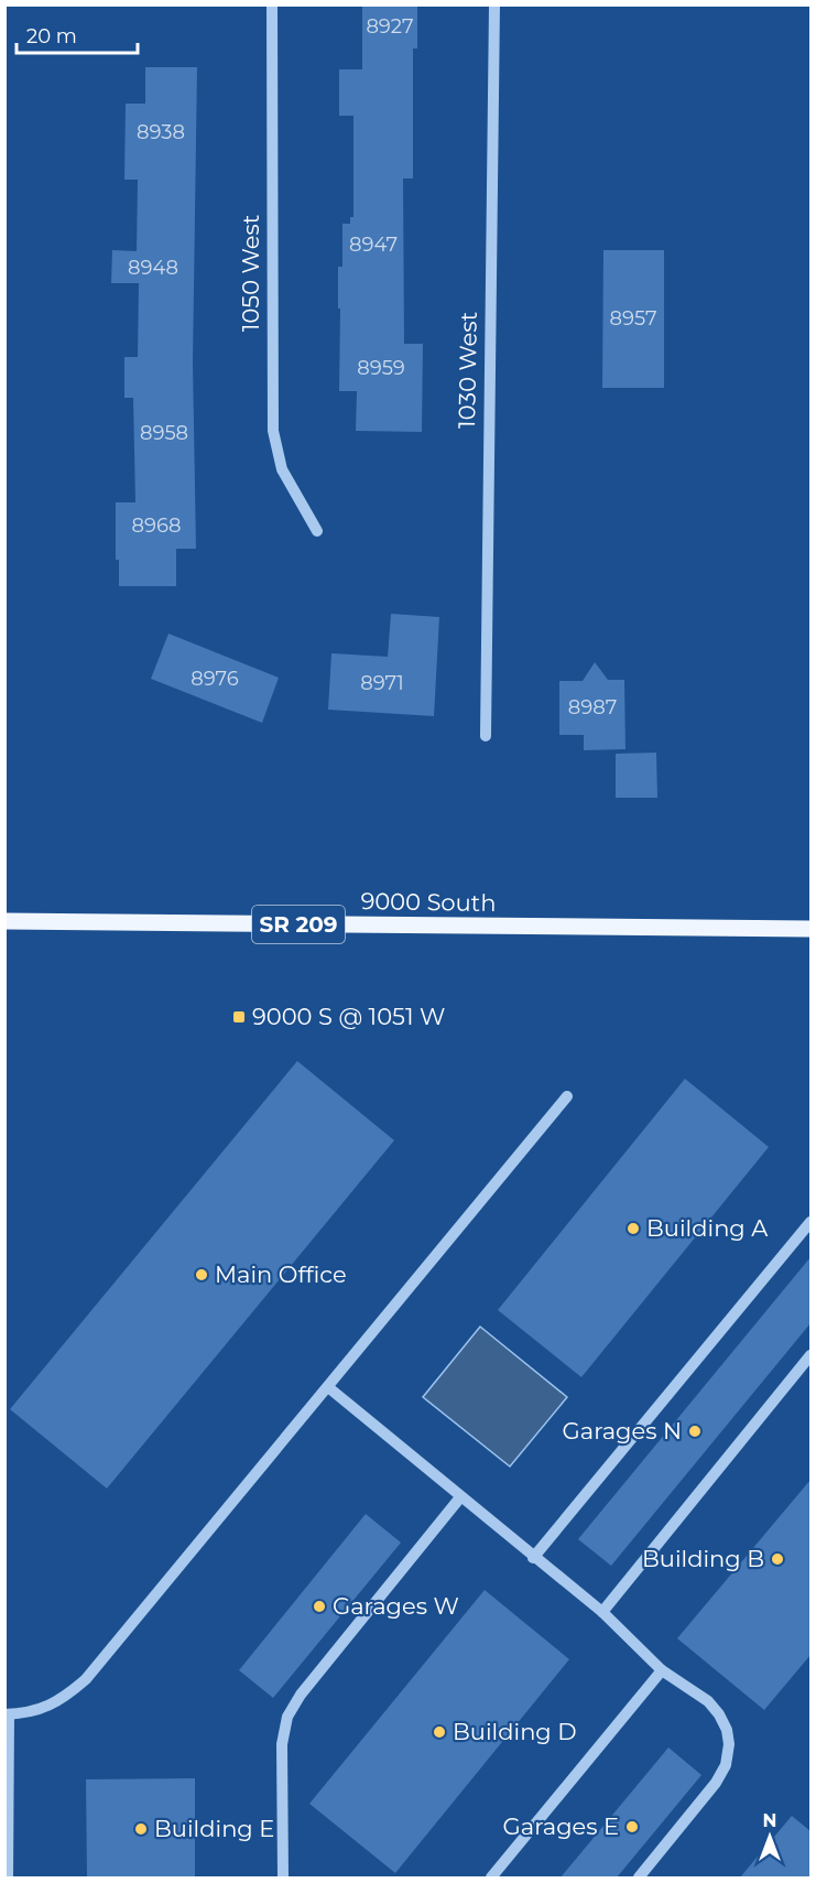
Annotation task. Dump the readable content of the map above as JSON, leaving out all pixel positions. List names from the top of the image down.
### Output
{
  "streets": {
    "main road": ["9000 South", "SR 209"],
    "street": ["1050 West", "1030 West"]
  },
  "places": {
    "transit": ["9000 S @ 1051 W"],
    "other": [
      "Building A",
      "Main Office",
      "Garages N",
      "Building B",
      "Garages W",
      "Building D",
      "Garages E",
      "Building E"
    ]
  },
  "house_numbers": [
    "8927",
    "8938",
    "8947",
    "8948",
    "8957",
    "8959",
    "8958",
    "8968",
    "8976",
    "8971",
    "8987"
  ],
  "scale_bar": "20 m",
  "north": "top"
}
